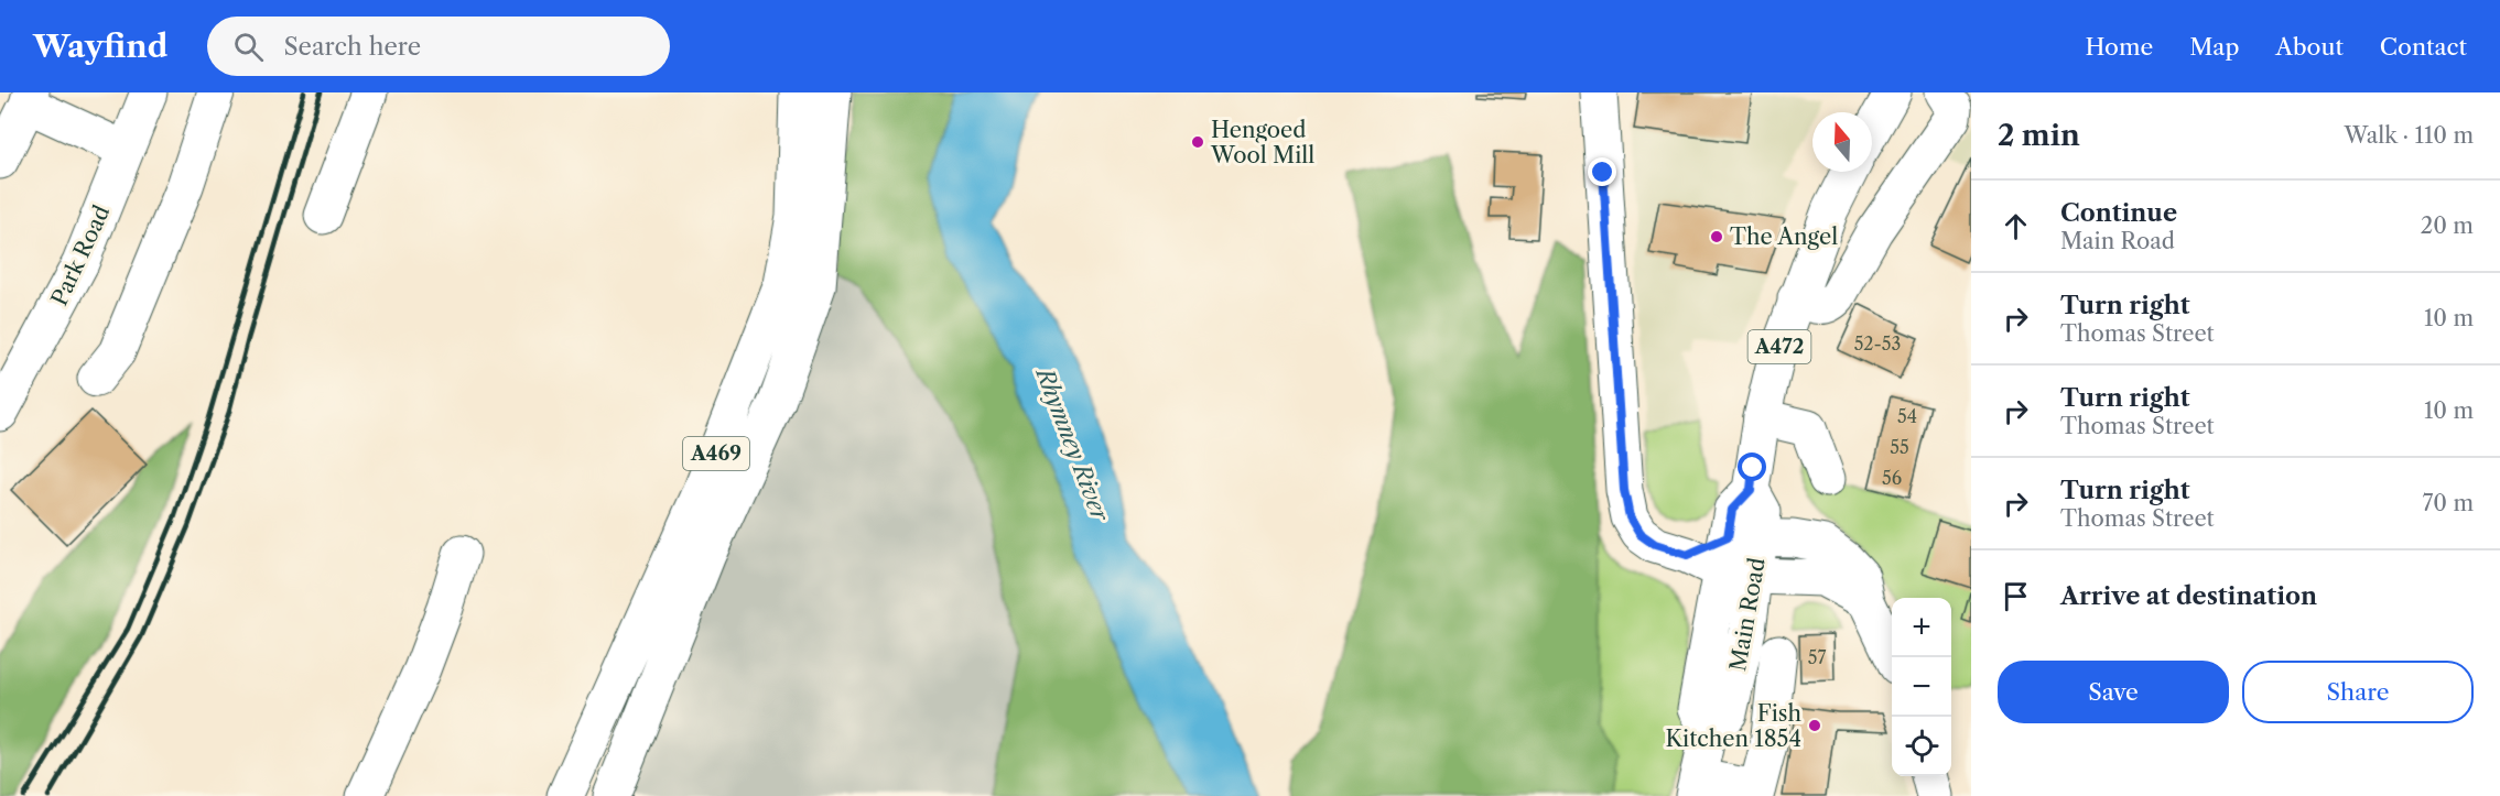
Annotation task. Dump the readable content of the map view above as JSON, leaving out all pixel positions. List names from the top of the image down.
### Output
{
  "streets": {
    "main road": [
      "Park Road",
      "A472",
      "A469",
      "Main Road"
    ]
  },
  "water": ["Rhymney River"],
  "places": ["Hengoed Wool Mill", "The Angel", "Fish Kitchen 1854"],
  "house_numbers": [
    "52-53",
    "54",
    "55",
    "56",
    "57"
  ],
  "north": "top",
  "page": {
    "header": "Wayfind",
    "search": "Search here",
    "nav": [
      "Home",
      "Map",
      "About",
      "Contact"
    ],
    "heading": ["2 min", "Walk · 110 m"],
    "list": [
      ["Continue", "Main Road", "20 m"],
      ["Turn right", "Thomas Street", "10 m"],
      ["Turn right", "Thomas Street", "10 m"],
      ["Turn right", "Thomas Street", "70 m"],
      "Arrive at destination"
    ],
    "map_buttons": ["+", "−"],
    "buttons": ["Save", "Share"]
  }
}
